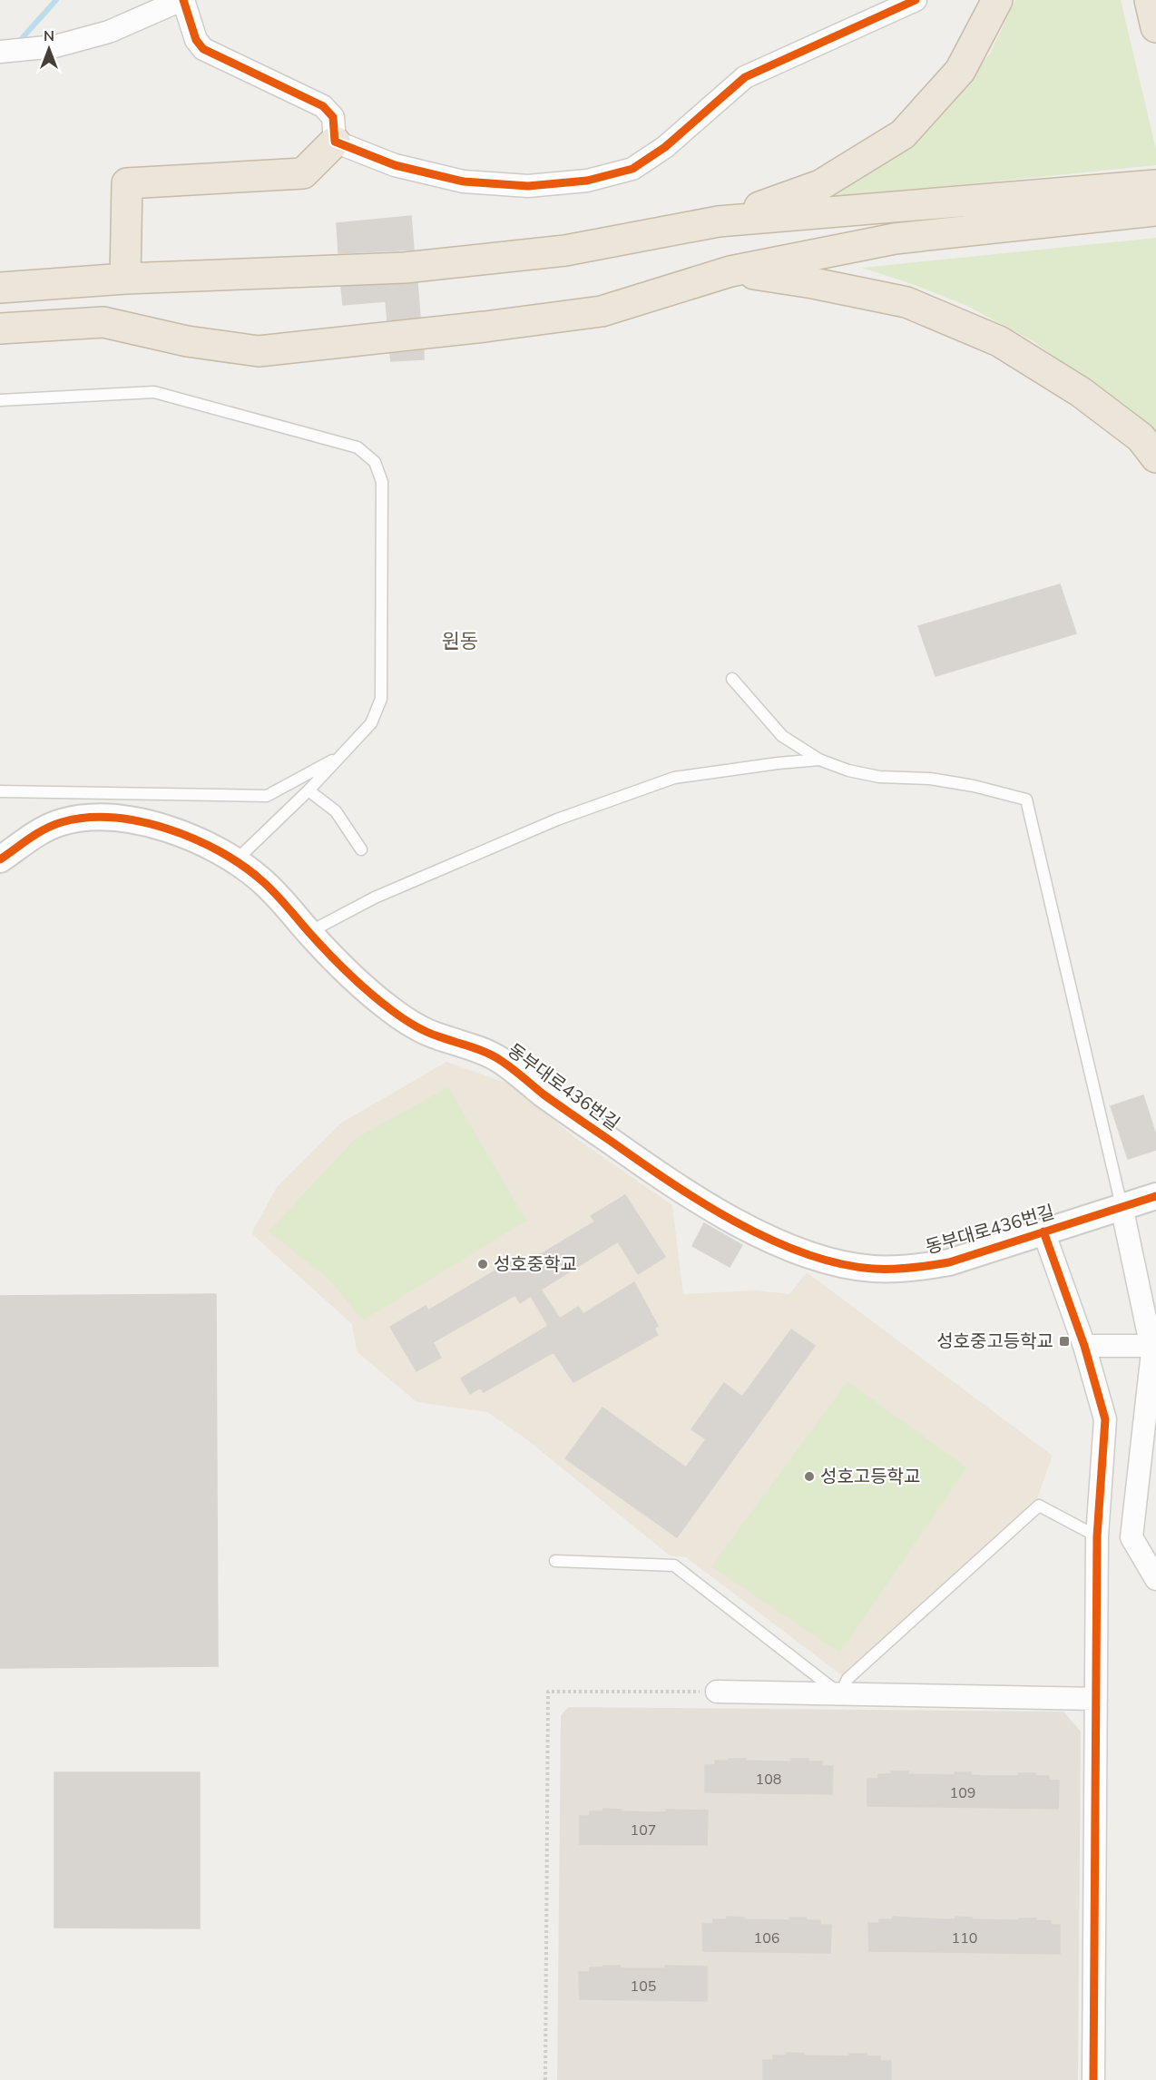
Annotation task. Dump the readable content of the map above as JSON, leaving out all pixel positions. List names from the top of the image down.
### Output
{
  "streets": {
    "street": ["동부대로436번길"]
  },
  "districts": ["원동"],
  "places": {
    "other": ["성호중학교", "성호고등학교"],
    "transit": ["성호중고등학교"]
  },
  "house_numbers": [
    "108",
    "109",
    "107",
    "106",
    "110",
    "105"
  ],
  "north": "top"
}
